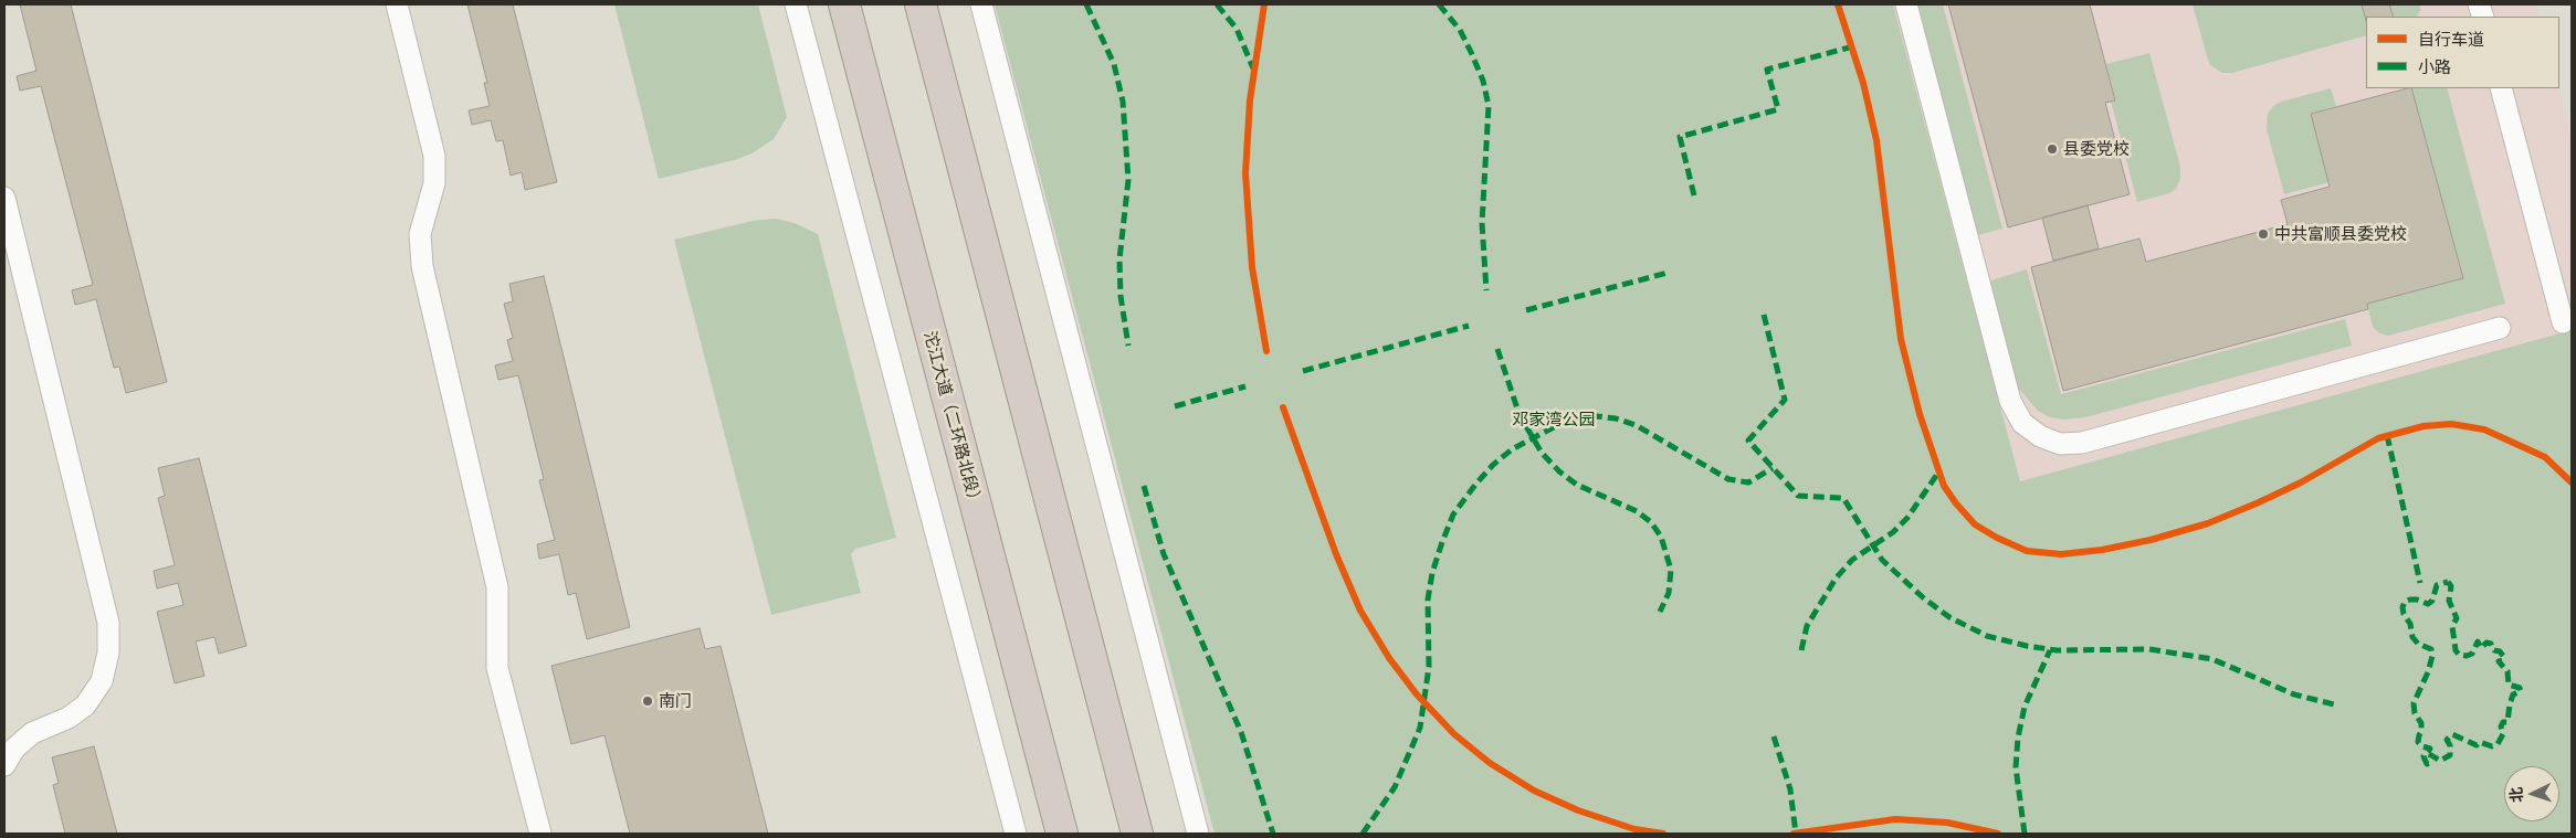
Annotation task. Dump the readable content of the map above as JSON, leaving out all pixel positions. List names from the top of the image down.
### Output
{
  "streets": {
    "highway": ["沱江大道（二环路北段）"]
  },
  "parks": ["邓家湾公园"],
  "places": ["县委党校", "中共富顺县委党校", "南门"],
  "legend": ["自行车道", "小路"],
  "north": "left"
}
